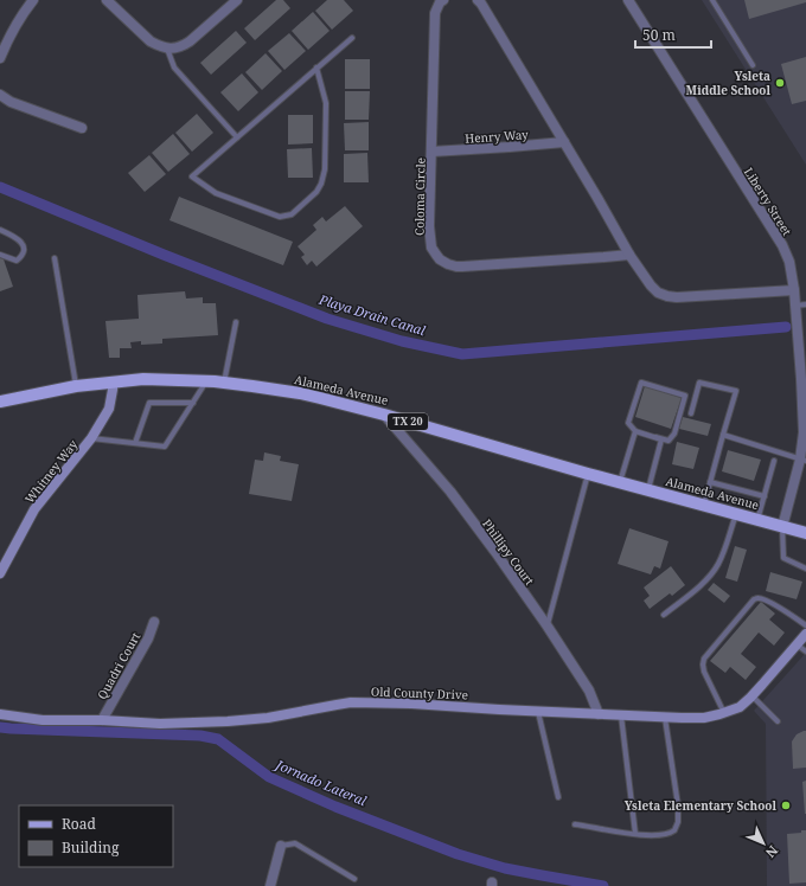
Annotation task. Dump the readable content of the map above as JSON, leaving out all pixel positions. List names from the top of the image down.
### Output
{
  "streets": {
    "main road": ["Alameda Avenue", "TX 20"],
    "street": [
      "Henry Way",
      "Coloma Circle",
      "Liberty Street",
      "Whitney Way",
      "Phillipy Court",
      "Quadri Court",
      "Old County Drive"
    ]
  },
  "crossings": [
    ["Henry Way", "Coloma Circle"],
    ["Liberty Street", "Alameda Avenue"],
    ["Alameda Avenue", "Whitney Way"],
    ["Alameda Avenue", "Phillipy Court"],
    ["Phillipy Court", "Old County Drive"],
    ["Quadri Court", "Old County Drive"]
  ],
  "water": ["Playa Drain Canal", "Jornado Lateral"],
  "places": ["Ysleta Middle School", "Ysleta Elementary School"],
  "legend": ["Road", "Building"],
  "scale_bar": "50 m",
  "north": "bottom right"
}
